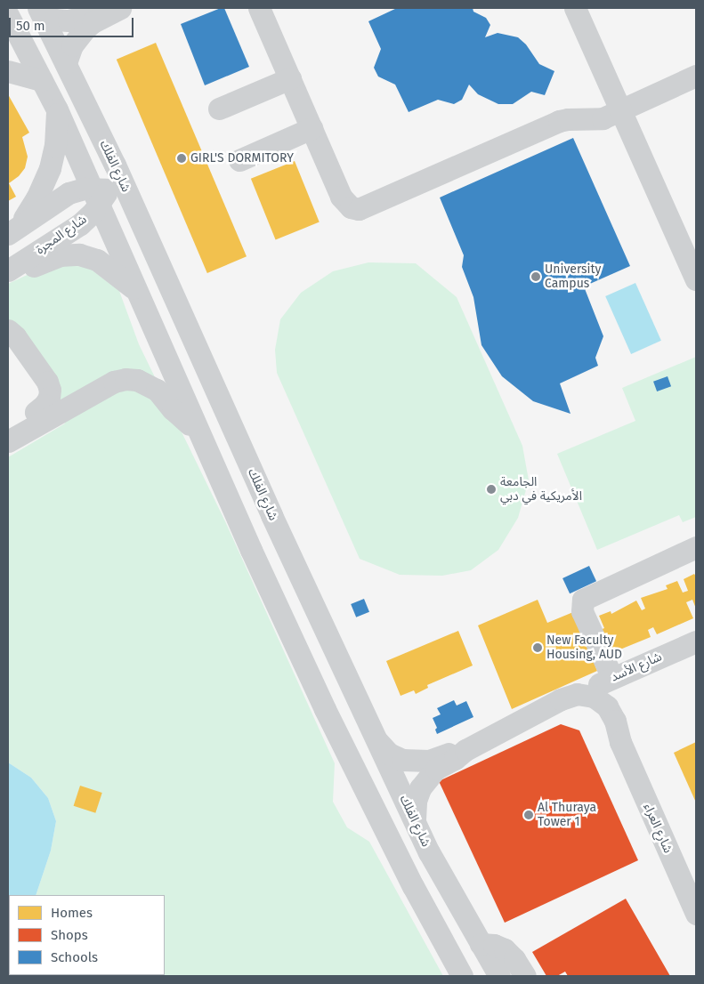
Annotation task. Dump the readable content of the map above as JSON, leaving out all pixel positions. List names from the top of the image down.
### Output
{
  "streets": {
    "street": [
      "شارع الفلك",
      "شارع المجرة",
      "شارع الأسد",
      "شارع العراء"
    ]
  },
  "crossings": [
    ["شارع الفلك", "شارع المجرة"],
    ["شارع الأسد", "شارع العراء"]
  ],
  "places": [
    "GIRL'S DORMITORY",
    "University Campus",
    "الجامعة الأمريكية في دبي",
    "New Faculty Housing, AUD",
    "Al Thuraya Tower 1"
  ],
  "legend": ["Homes", "Shops", "Schools"],
  "scale_bar": "50 m"
}
